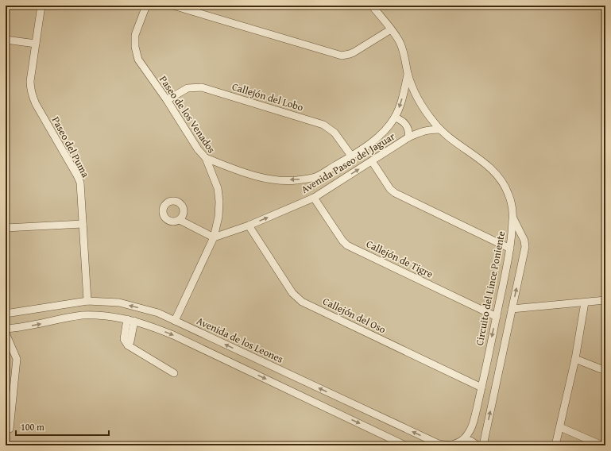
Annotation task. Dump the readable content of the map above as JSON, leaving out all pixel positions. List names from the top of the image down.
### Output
{
  "streets": {
    "street": [
      "Callejón del Lobo",
      "Paseo de los Venados",
      "Paseo del Puma",
      "Avenida Paseo del Jaguar",
      "Callejón de Tigre",
      "Circuito del Lince Poniente",
      "Callejón del Oso",
      "Avenida de los Leones"
    ]
  },
  "crossings": [
    ["Callejón del Lobo", "Paseo de los Venados"],
    ["Callejón del Lobo", "Avenida Paseo del Jaguar"],
    ["Paseo de los Venados", "Avenida Paseo del Jaguar"],
    ["Paseo de los Venados", "Avenida de los Leones"],
    ["Paseo del Puma", "Avenida de los Leones"],
    ["Avenida Paseo del Jaguar", "Callejón de Tigre"],
    ["Avenida Paseo del Jaguar", "Callejón del Oso"],
    ["Callejón de Tigre", "Circuito del Lince Poniente"],
    ["Circuito del Lince Poniente", "Callejón del Oso"]
  ],
  "scale_bar": "100 m"
}
